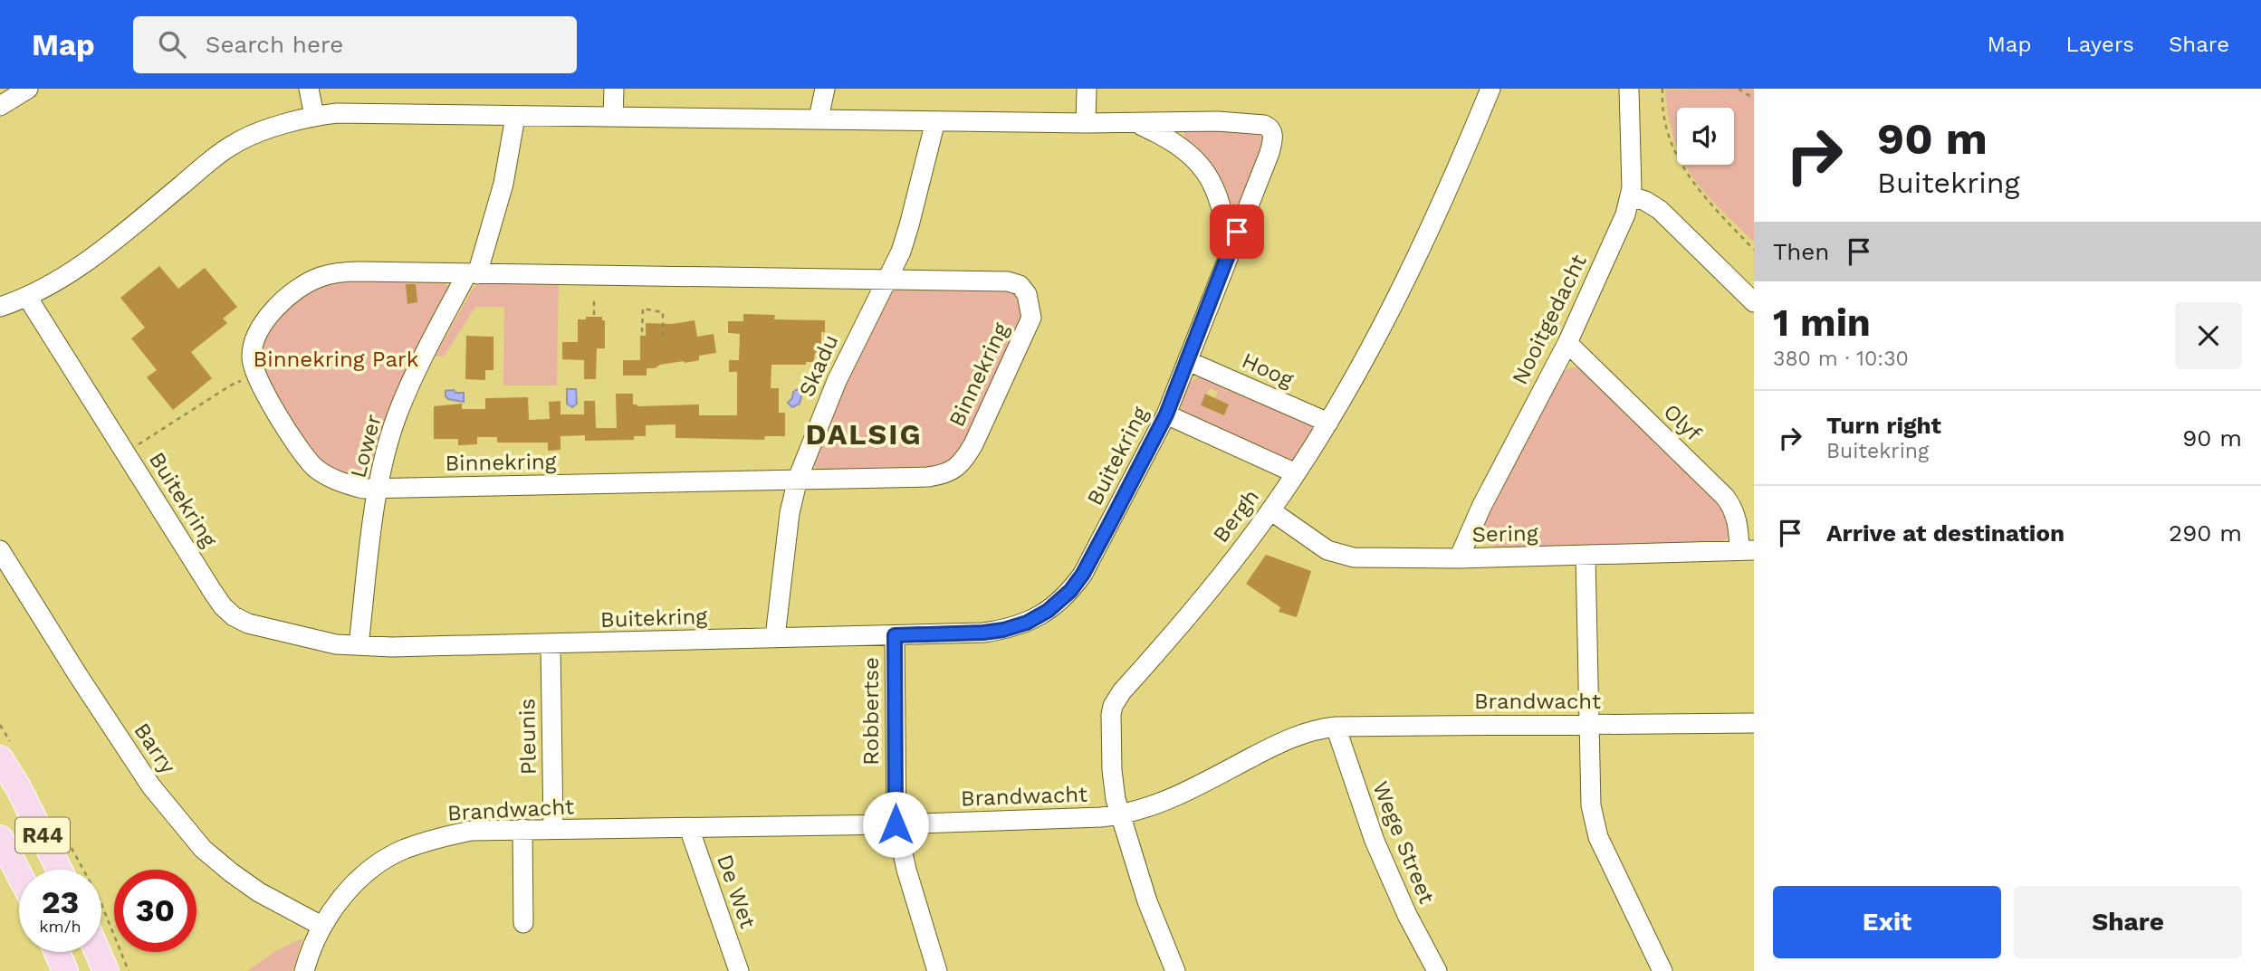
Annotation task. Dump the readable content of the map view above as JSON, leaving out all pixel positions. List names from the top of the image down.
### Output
{
  "streets": {
    "main road": ["R44"],
    "street": [
      "Nooitgedacht",
      "Skadu",
      "Hoog",
      "Binnekring",
      "Olyf",
      "Lower",
      "Buitekring",
      "Bergh",
      "Sering",
      "Brandwacht",
      "Robbertse",
      "Pleunis",
      "Barry",
      "Wege Street",
      "De Wet"
    ]
  },
  "crossings": [
    ["Nooitgedacht", "Olyf"],
    ["Nooitgedacht", "Sering"],
    ["Skadu", "Binnekring"],
    ["Skadu", "Buitekring"],
    ["Hoog", "Buitekring"],
    ["Hoog", "Bergh"],
    ["Binnekring", "Lower"],
    ["Olyf", "Sering"],
    ["Lower", "Buitekring"],
    ["Buitekring", "Robbertse"],
    ["Buitekring", "Pleunis"],
    ["Bergh", "Sering"],
    ["Bergh", "Brandwacht"],
    ["Brandwacht", "Robbertse"],
    ["Brandwacht", "Pleunis"],
    ["Brandwacht", "Barry"],
    ["Brandwacht", "Wege Street"],
    ["Brandwacht", "De Wet"]
  ],
  "districts": ["DALSIG"],
  "parks": ["Binnekring Park"],
  "page": {
    "header": "Map",
    "search": "Search here",
    "nav": ["Map", "Layers", "Share"],
    "turn": ["90 m", "Buitekring"],
    "then": "Then",
    "heading": ["1 min", "380 m · 10:30"],
    "list": [
      {
        "name": "Turn right",
        "note": "Buitekring",
        "value": "90 m"
      },
      {
        "name": "Arrive at destination",
        "value": "290 m"
      }
    ],
    "speed": "23 km/h",
    "limit": "30",
    "buttons": ["Exit", "Share"]
  }
}
